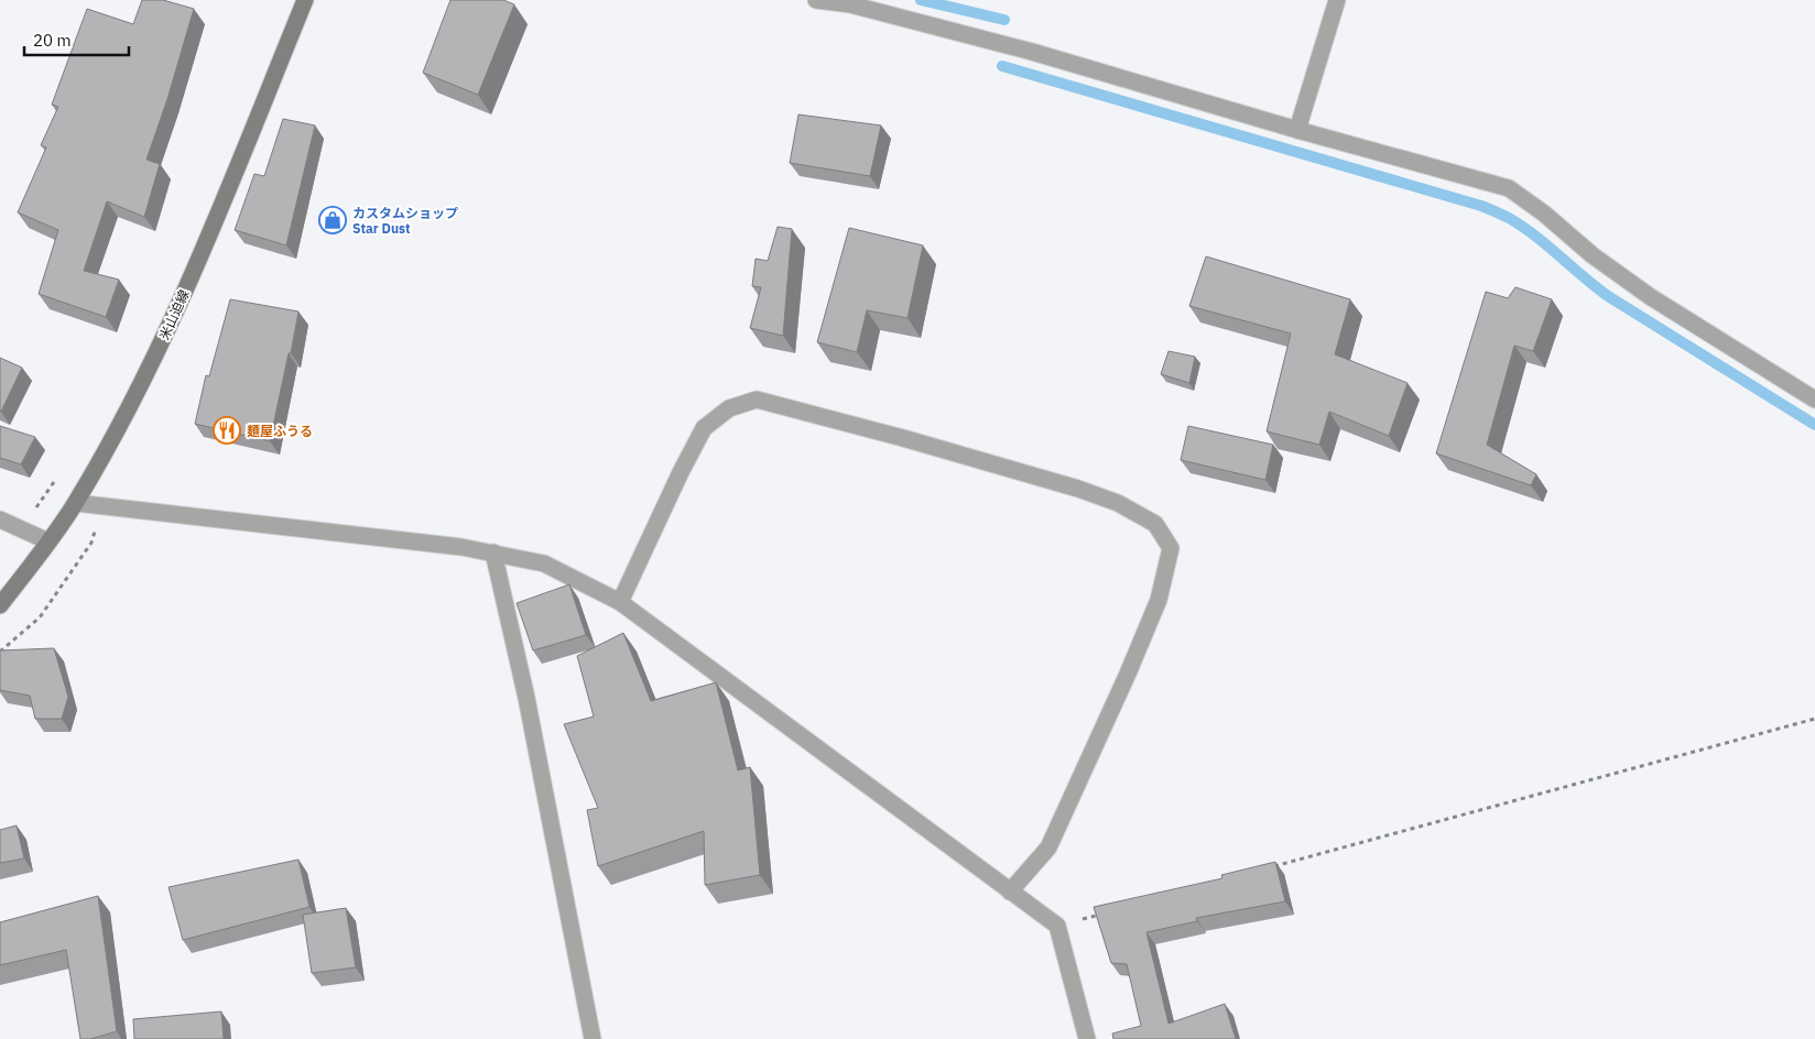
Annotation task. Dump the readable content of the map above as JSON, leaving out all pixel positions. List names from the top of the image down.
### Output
{
  "streets": {
    "main road": ["米山迫線"]
  },
  "places": {
    "shop": ["カスタムショップ Star Dust"],
    "restaurant": ["麺屋ふうる"]
  },
  "scale_bar": "20 m"
}
